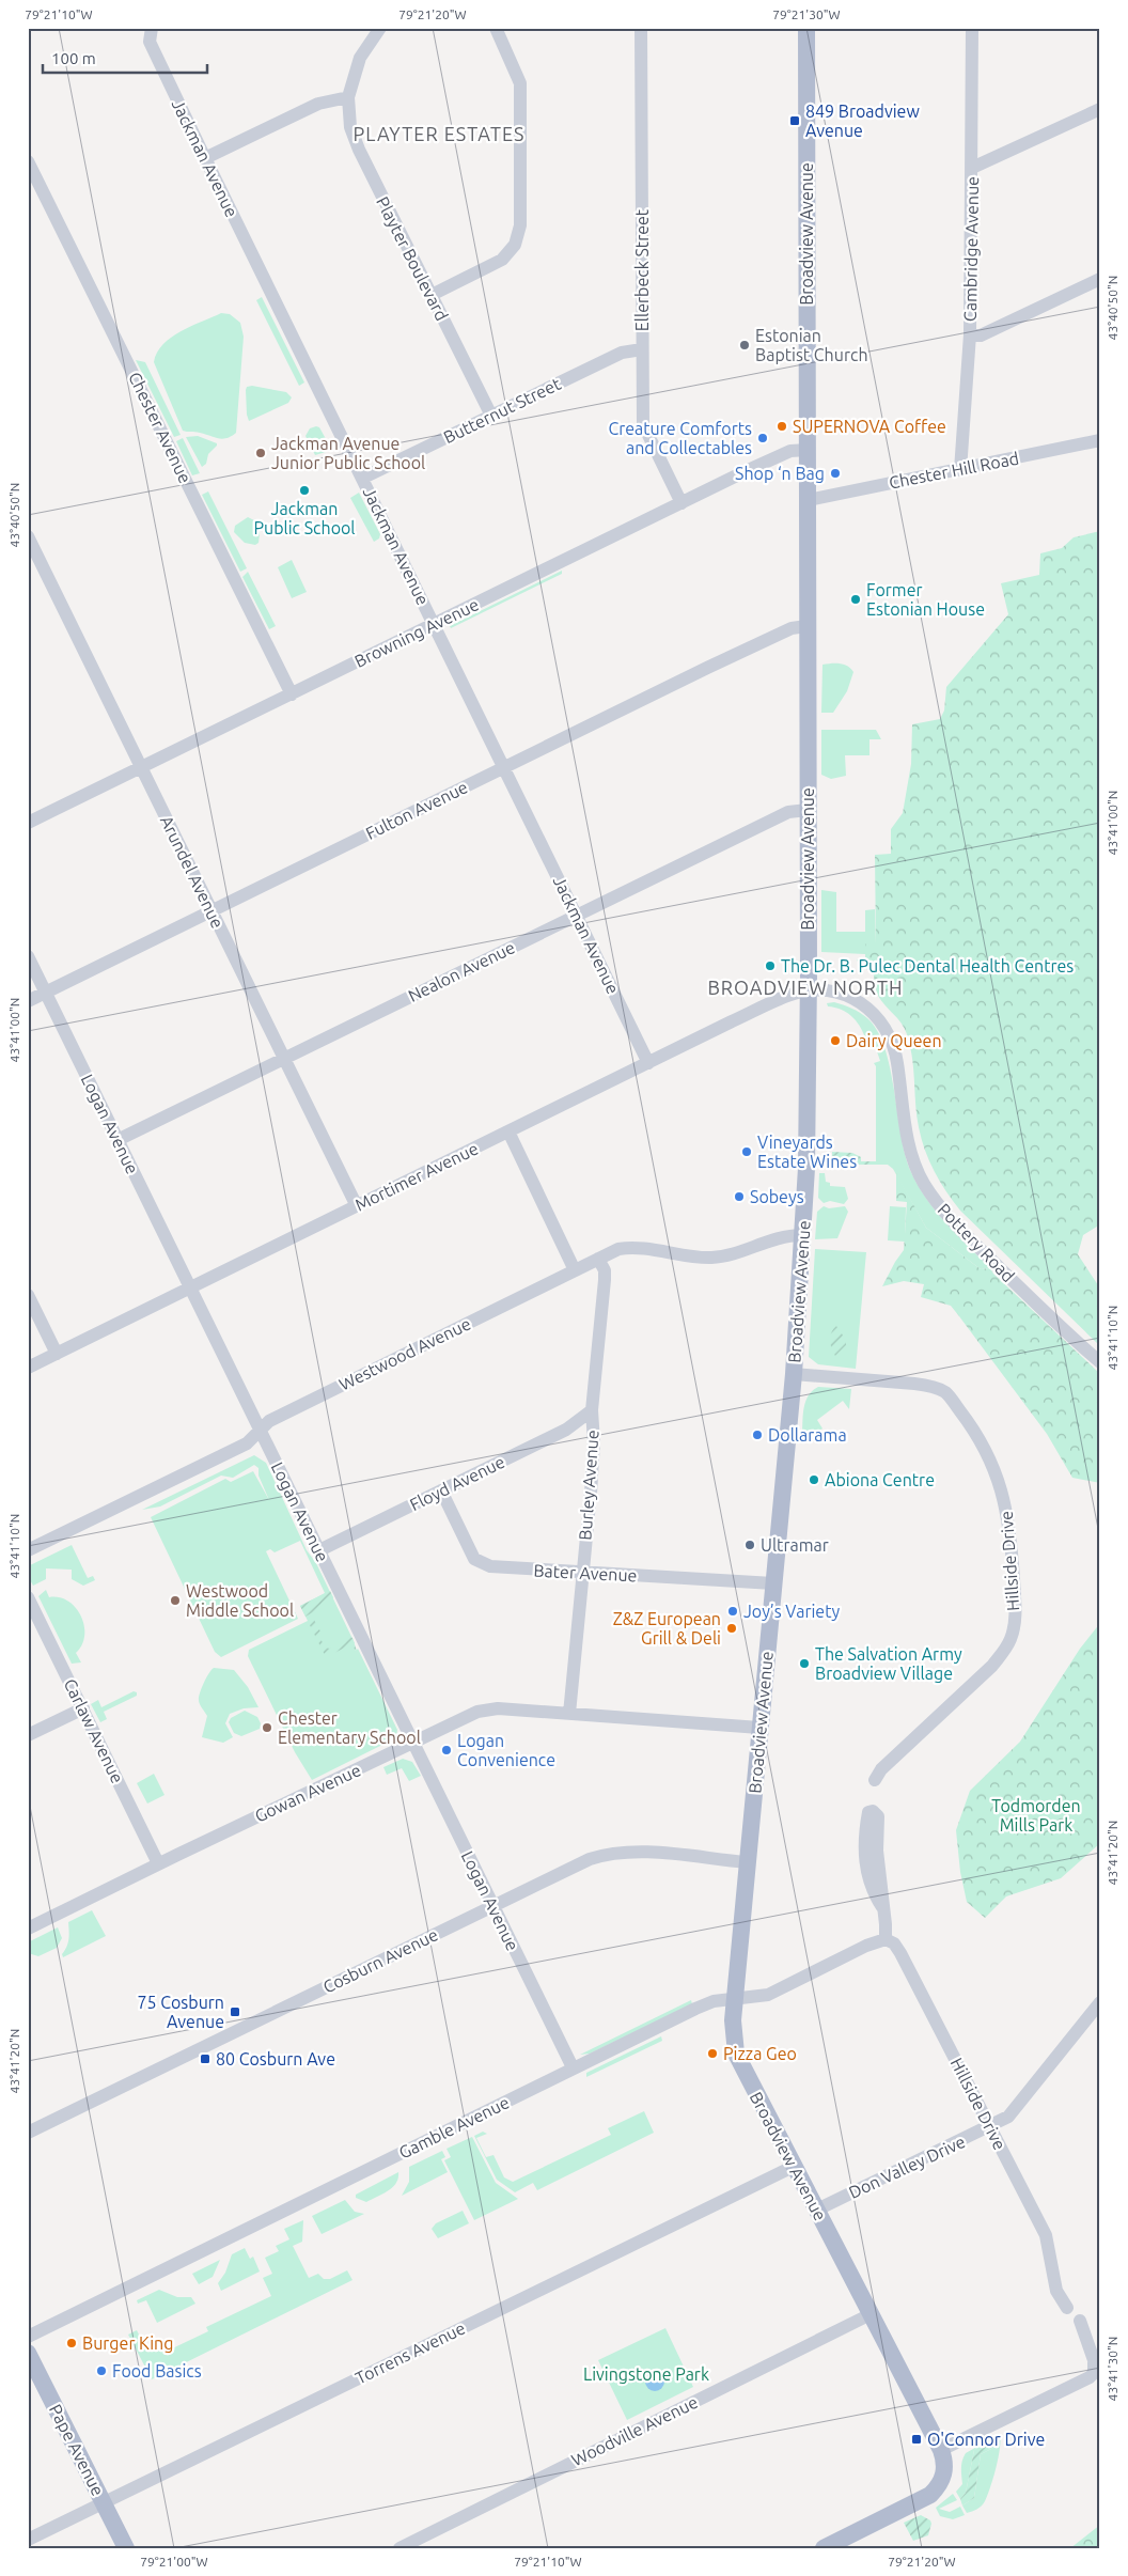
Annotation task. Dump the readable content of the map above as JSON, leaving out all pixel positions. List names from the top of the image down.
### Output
{
  "streets": {
    "main road": ["Broadview Avenue", "Pape Avenue"],
    "street": [
      "Jackman Avenue",
      "Cambridge Avenue",
      "Playter Boulevard",
      "Ellerbeck Street",
      "Butternut Street",
      "Chester Avenue",
      "Chester Hill Road",
      "Browning Avenue",
      "Fulton Avenue",
      "Arundel Avenue",
      "Nealon Avenue",
      "Logan Avenue",
      "Mortimer Avenue",
      "Pottery Road",
      "Westwood Avenue",
      "Floyd Avenue",
      "Burley Avenue",
      "Hillside Drive",
      "Bater Avenue",
      "Carlaw Avenue",
      "Gowan Avenue",
      "Cosburn Avenue",
      "Gamble Avenue",
      "Don Valley Drive",
      "Torrens Avenue",
      "Woodville Avenue"
    ]
  },
  "crossings": [
    ["Jackman Avenue", "Butternut Street"],
    ["Jackman Avenue", "Browning Avenue"],
    ["Jackman Avenue", "Fulton Avenue"],
    ["Jackman Avenue", "Nealon Avenue"],
    ["Jackman Avenue", "Mortimer Avenue"],
    ["Broadview Avenue", "Chester Hill Road"],
    ["Broadview Avenue", "Browning Avenue"],
    ["Broadview Avenue", "Fulton Avenue"],
    ["Broadview Avenue", "Nealon Avenue"],
    ["Broadview Avenue", "Mortimer Avenue"],
    ["Broadview Avenue", "Pottery Road"],
    ["Broadview Avenue", "Westwood Avenue"],
    ["Broadview Avenue", "Hillside Drive"],
    ["Broadview Avenue", "Bater Avenue"],
    ["Broadview Avenue", "Gowan Avenue"],
    ["Broadview Avenue", "Cosburn Avenue"],
    ["Broadview Avenue", "Gamble Avenue"],
    ["Broadview Avenue", "Don Valley Drive"],
    ["Broadview Avenue", "Torrens Avenue"],
    ["Broadview Avenue", "Woodville Avenue"],
    ["Cambridge Avenue", "Chester Hill Road"],
    ["Playter Boulevard", "Butternut Street"],
    ["Ellerbeck Street", "Butternut Street"],
    ["Ellerbeck Street", "Browning Avenue"],
    ["Chester Avenue", "Browning Avenue"],
    ["Browning Avenue", "Arundel Avenue"],
    ["Fulton Avenue", "Arundel Avenue"],
    ["Fulton Avenue", "Logan Avenue"],
    ["Arundel Avenue", "Nealon Avenue"],
    ["Arundel Avenue", "Mortimer Avenue"],
    ["Nealon Avenue", "Logan Avenue"],
    ["Logan Avenue", "Mortimer Avenue"],
    ["Logan Avenue", "Westwood Avenue"],
    ["Logan Avenue", "Floyd Avenue"],
    ["Logan Avenue", "Gowan Avenue"],
    ["Logan Avenue", "Cosburn Avenue"],
    ["Logan Avenue", "Gamble Avenue"],
    ["Mortimer Avenue", "Pottery Road"],
    ["Westwood Avenue", "Burley Avenue"],
    ["Floyd Avenue", "Burley Avenue"],
    ["Floyd Avenue", "Bater Avenue"],
    ["Burley Avenue", "Bater Avenue"],
    ["Burley Avenue", "Gowan Avenue"],
    ["Hillside Drive", "Gamble Avenue"],
    ["Hillside Drive", "Don Valley Drive"],
    ["Carlaw Avenue", "Gowan Avenue"],
    ["Torrens Avenue", "Pape Avenue"]
  ],
  "districts": ["PLAYTER ESTATES", "BROADVIEW NORTH"],
  "parks": ["Todmorden Mills Park", "Livingstone Park"],
  "places": {
    "transit": [
      "849 Broadview Avenue",
      "75 Cosburn Avenue",
      "80 Cosburn Ave",
      "O'Connor Drive"
    ],
    "other": [
      "Estonian Baptist Church",
      "SUPERNOVA Coffee",
      "Creature Comforts and Collectables",
      "Jackman Avenue Junior Public School",
      "Shop ‘n Bag",
      "Jackman Public School",
      "Former Estonian House",
      "The Dr. B. Pulec Dental Health Centres",
      "Dairy Queen",
      "Vineyards Estate Wines",
      "Sobeys",
      "Dollarama",
      "Abiona Centre",
      "Ultramar",
      "Westwood Middle School",
      "Joy’s Variety",
      "Z&Z European Grill & Deli",
      "The Salvation Army Broadview Village",
      "Chester Elementary School",
      "Logan Convenience",
      "Pizza Geo",
      "Burger King",
      "Food Basics"
    ]
  },
  "scale_bar": "100 m",
  "coordinates": [
    "79°21'10\"W",
    "79°21'20\"W",
    "79°21'30\"W",
    "43°40'50\"N",
    "43°41'00\"N",
    "43°41'10\"N",
    "43°41'20\"N",
    "43°41'30\"N",
    "79°21'00\"W"
  ]
}
